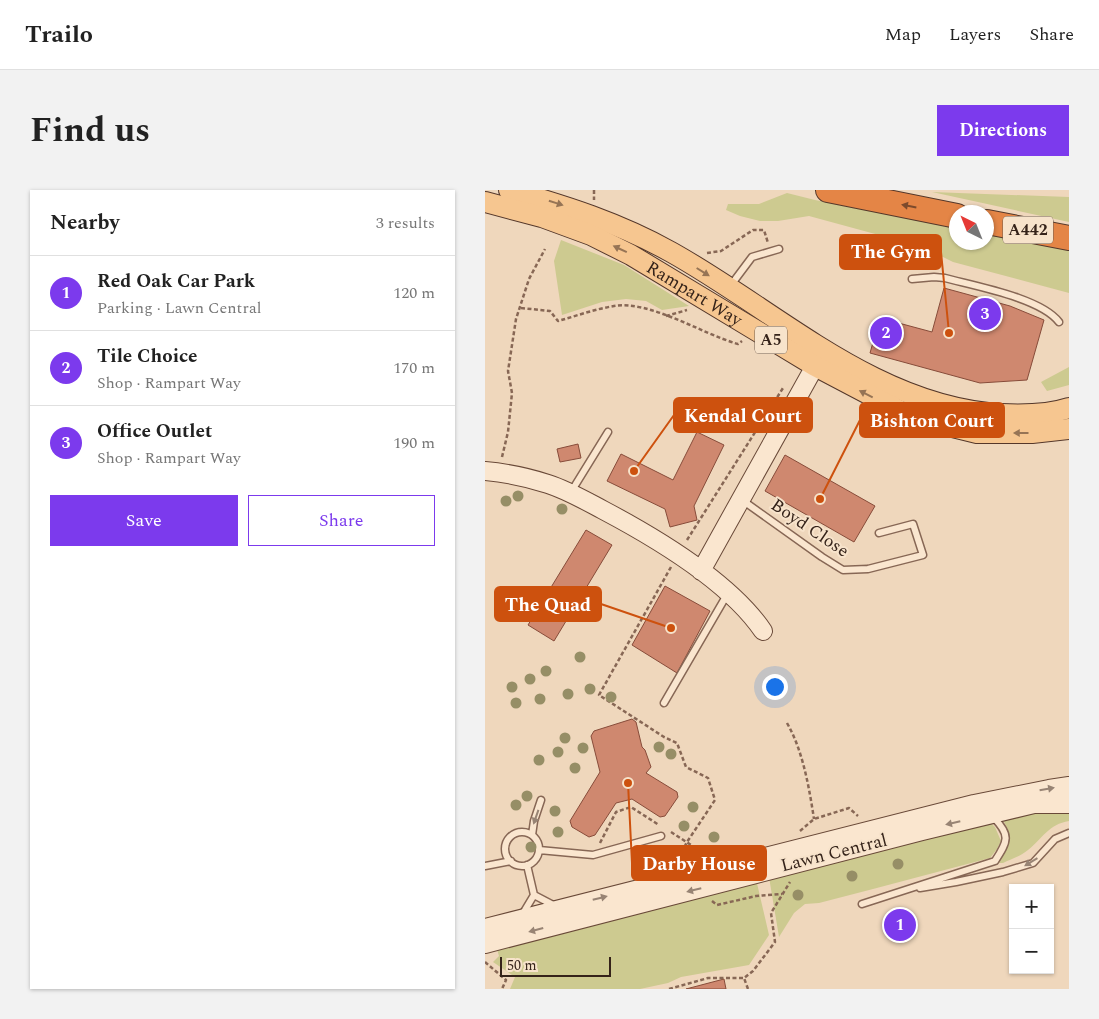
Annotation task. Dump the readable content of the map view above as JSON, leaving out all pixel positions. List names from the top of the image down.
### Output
{
  "streets": {
    "highway": ["A442"],
    "main road": ["Rampart Way", "A5"],
    "street": ["Lawn Central"],
    "lane": ["Boyd Close"]
  },
  "places": [
    "The Gym",
    "Kendal Court",
    "Bishton Court",
    "The Quad",
    "Darby House"
  ],
  "scale_bar": "50 m",
  "north": "top left",
  "page": {
    "header": "Trailo",
    "nav": ["Map", "Layers", "Share"],
    "title": "Find us",
    "buttons": [
      "Directions",
      ["Save", "Share"]
    ],
    "heading": ["Nearby", "3 results"],
    "list": [
      {
        "mark": "1",
        "name": "Red Oak Car Park",
        "note": "Parking · Lawn Central",
        "value": "120 m"
      },
      {
        "mark": "2",
        "name": "Tile Choice",
        "note": "Shop · Rampart Way",
        "value": "170 m"
      },
      {
        "mark": "3",
        "name": "Office Outlet",
        "note": "Shop · Rampart Way",
        "value": "190 m"
      }
    ],
    "pins": ["3", "2", "1"],
    "map_buttons": ["+", "−"],
    "scale": "50 m"
  }
}
